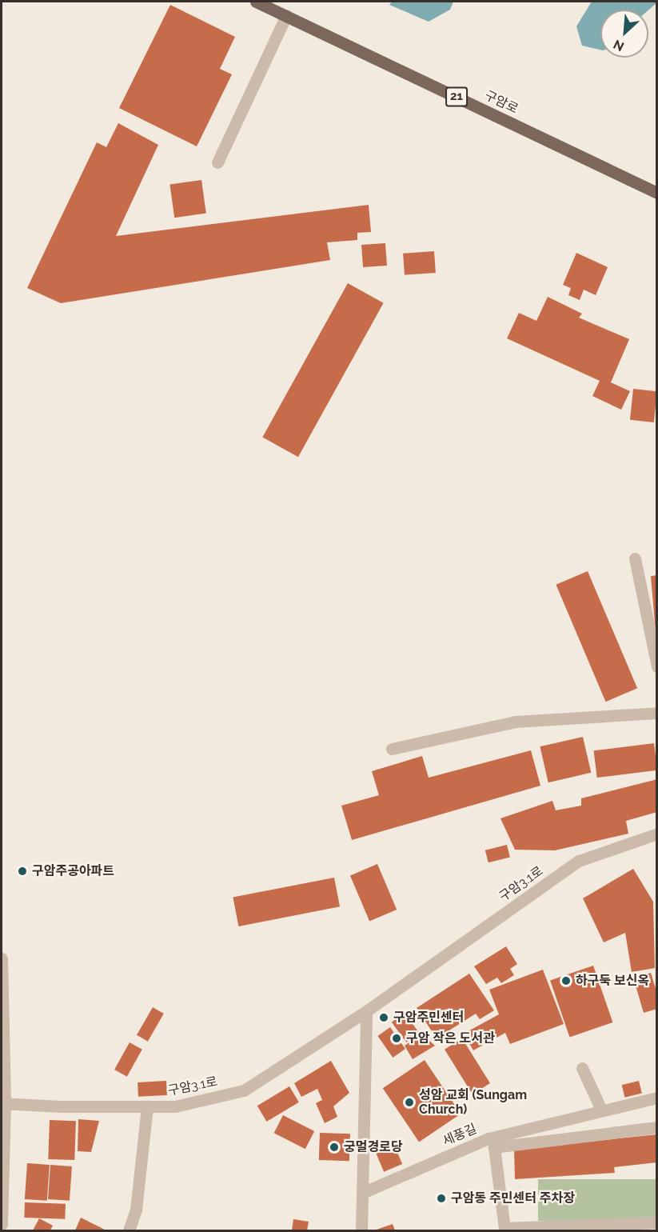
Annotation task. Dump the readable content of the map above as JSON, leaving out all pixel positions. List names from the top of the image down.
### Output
{
  "streets": {
    "main road": ["21", "구암로"],
    "street": ["구암3.1로", "세풍길"]
  },
  "places": [
    "구암주공아파트",
    "하구둑 보신옥",
    "구암주민센터",
    "구암 작은 도서관",
    "성암 교회 (Sungam Church)",
    "궁멀경로당",
    "구암동 주민센터 주차장"
  ],
  "north": "bottom left"
}
